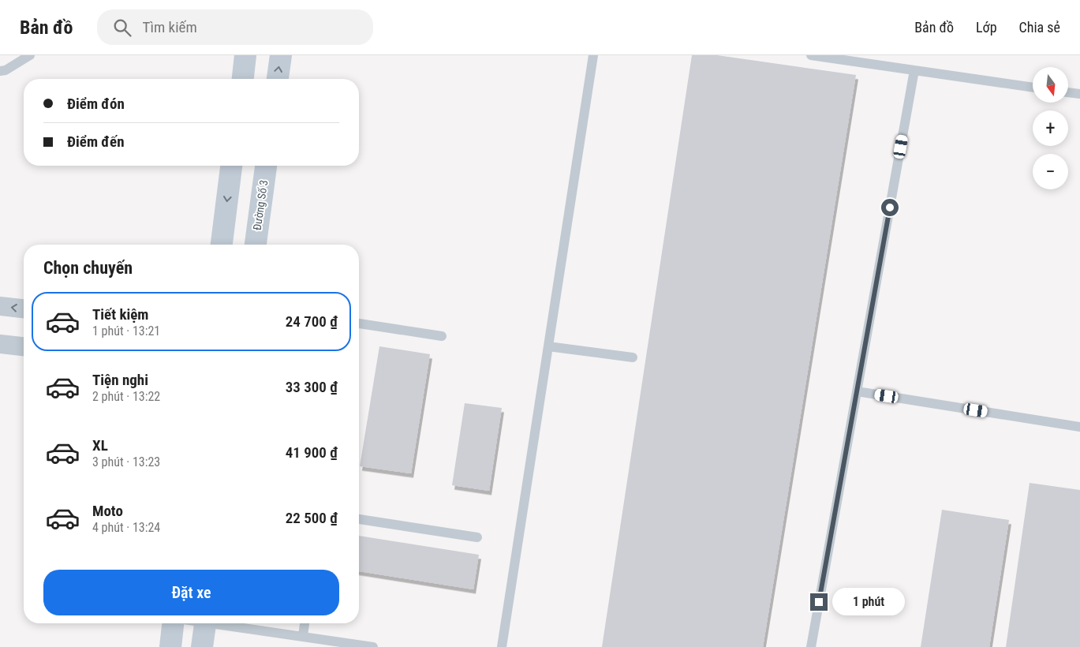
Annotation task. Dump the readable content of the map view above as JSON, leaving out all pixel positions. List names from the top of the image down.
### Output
{
  "streets": {
    "main road": ["Đường Số 3"]
  },
  "north": "bottom",
  "page": {
    "header": "Bản đồ",
    "search": "Tìm kiếm",
    "nav": ["Bản đồ", "Lớp", "Chia sẻ"],
    "map_buttons": ["+", "−"],
    "banner": ["Điểm đón", "Điểm đến"],
    "heading": "Chọn chuyến",
    "list": [
      {
        "name": "Tiết kiệm",
        "note": "1 phút · 13:21",
        "value": "24 700 ₫"
      },
      {
        "name": "Tiện nghi",
        "note": "2 phút · 13:22",
        "value": "33 300 ₫"
      },
      {
        "name": "XL",
        "note": "3 phút · 13:23",
        "value": "41 900 ₫"
      },
      {
        "name": "Moto",
        "note": "4 phút · 13:24",
        "value": "22 500 ₫"
      }
    ],
    "buttons": "Đặt xe",
    "bubble": "1 phút"
  }
}
